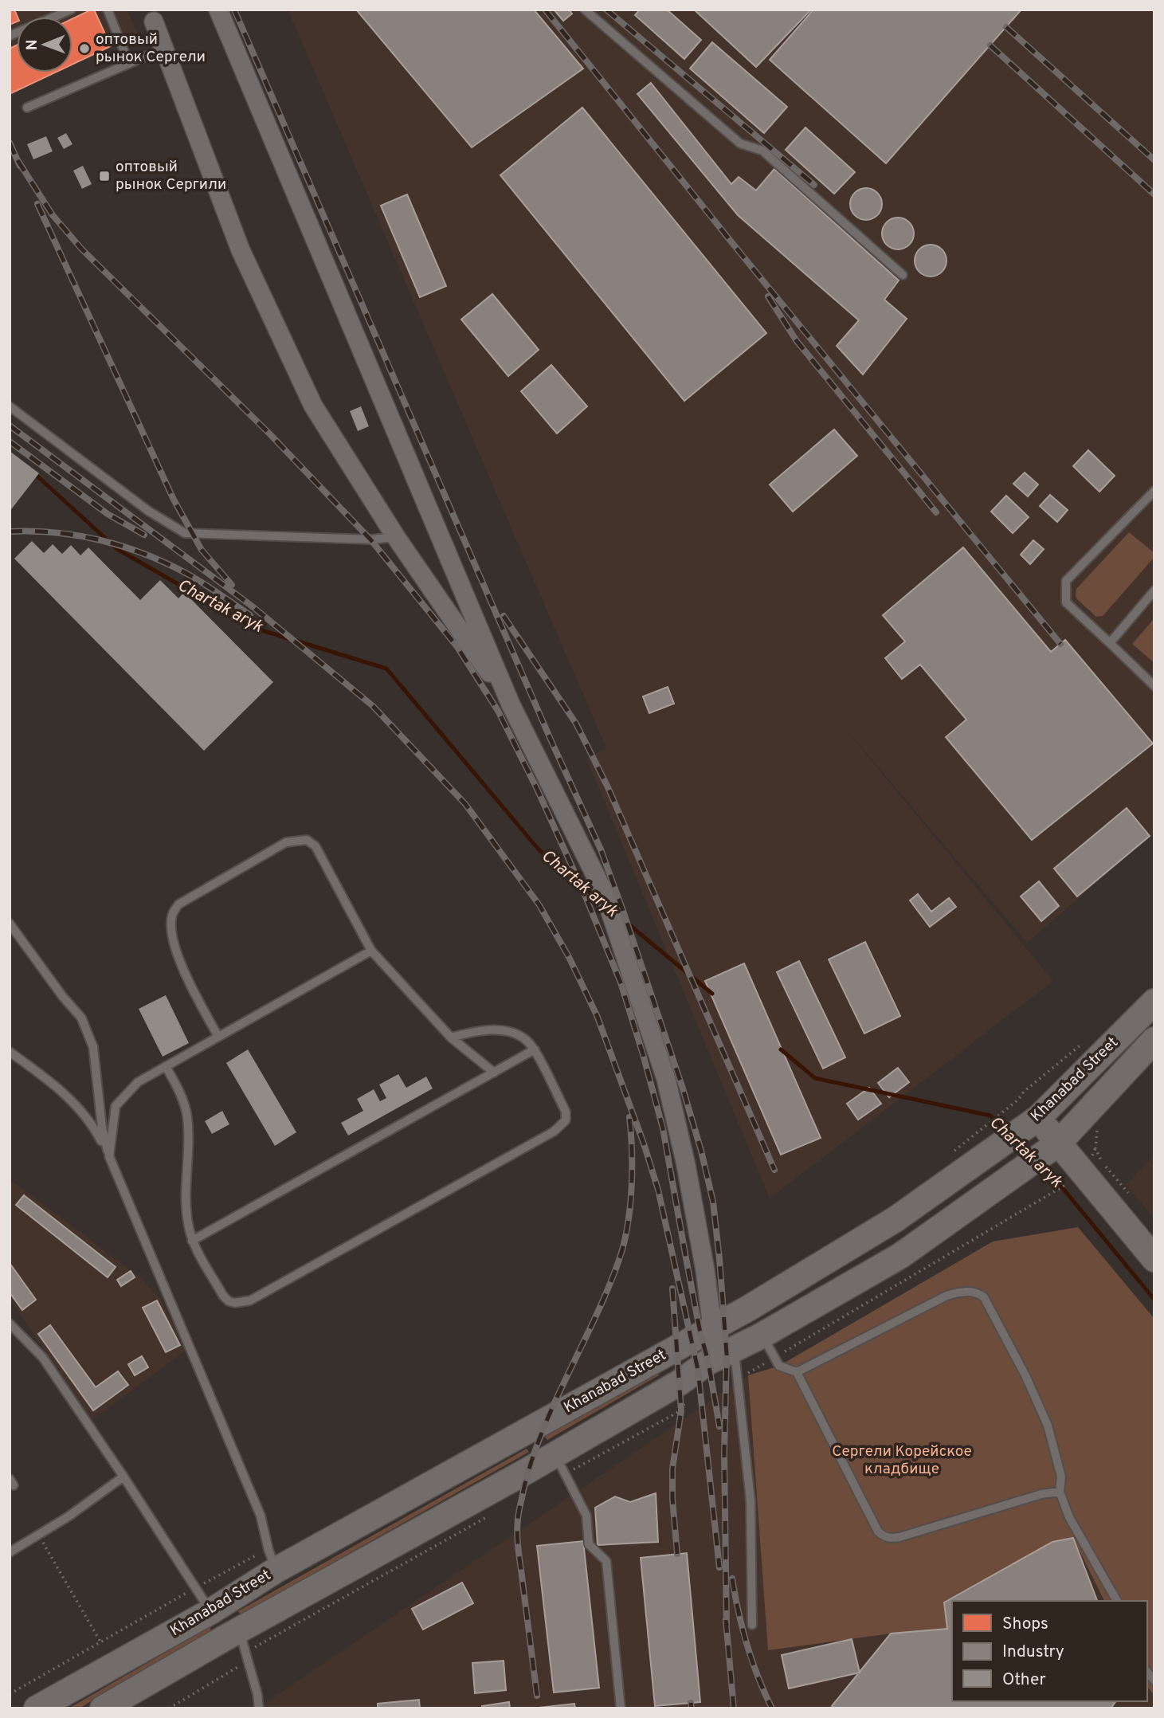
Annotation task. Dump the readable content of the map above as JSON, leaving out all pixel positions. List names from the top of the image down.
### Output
{
  "streets": {
    "street": ["Khanabad Street"]
  },
  "water": ["Chartak aryk"],
  "parks": ["Сергели Корейское кладбище"],
  "places": {
    "other": ["оптовый рынок Сергели"],
    "transit": ["оптовый рынок Сергили"]
  },
  "legend": ["Shops", "Industry", "Other"],
  "north": "left"
}
